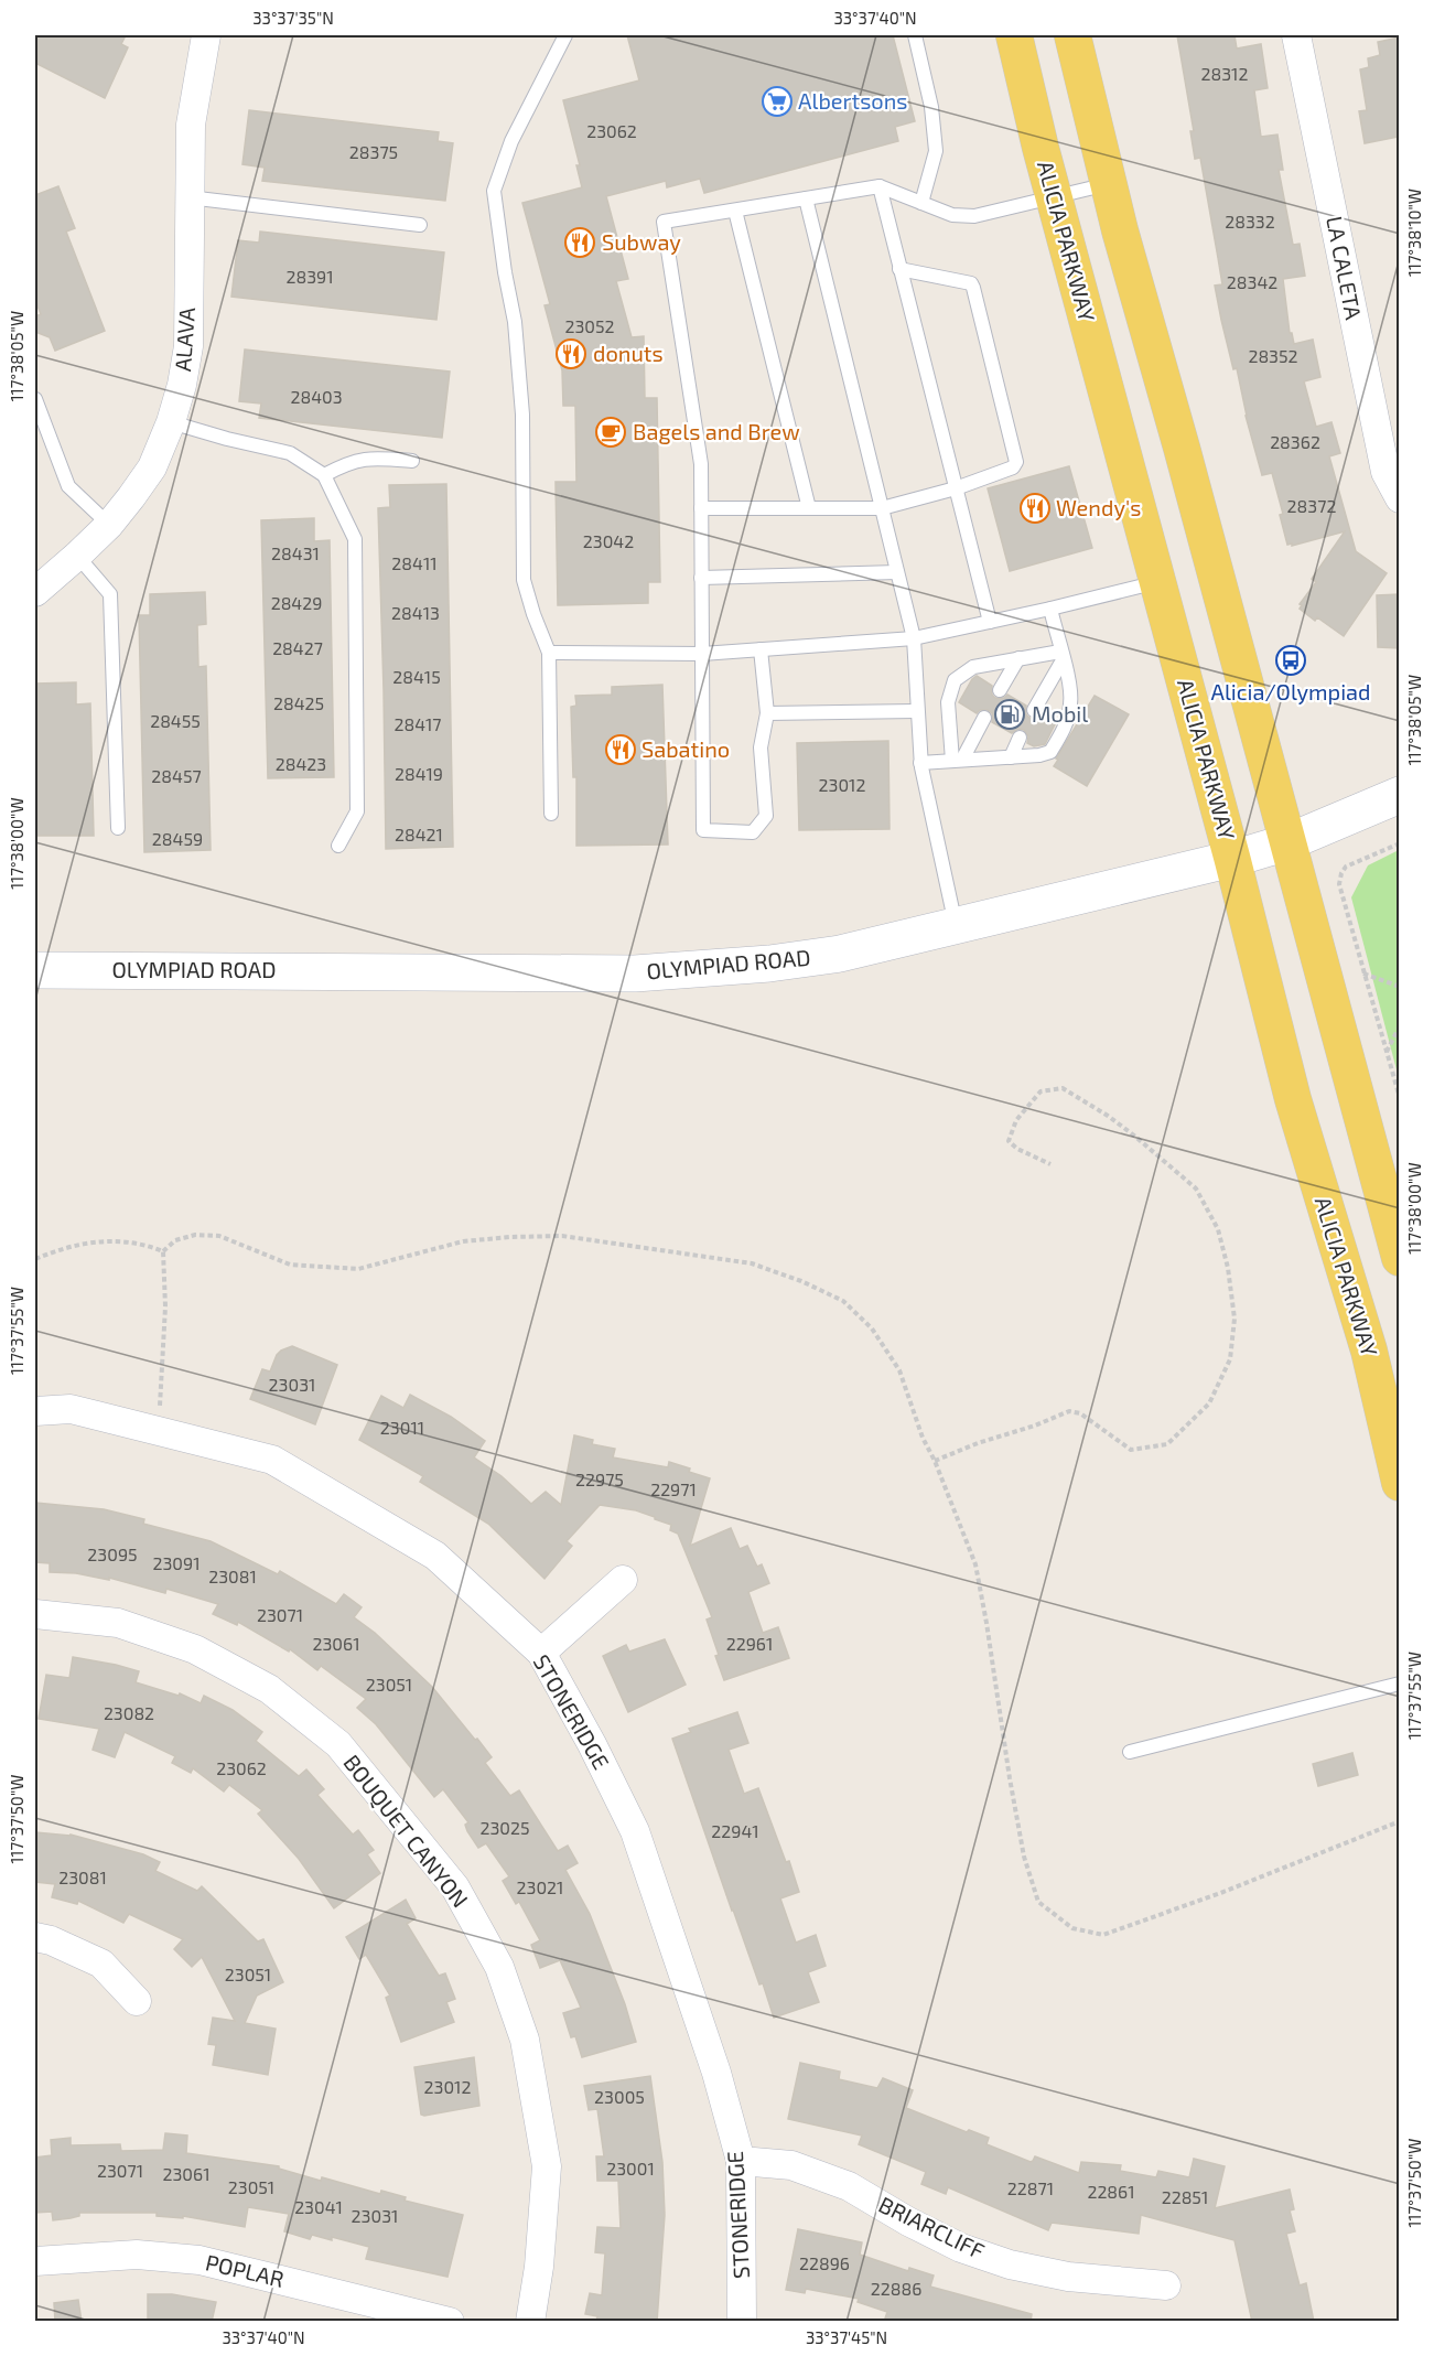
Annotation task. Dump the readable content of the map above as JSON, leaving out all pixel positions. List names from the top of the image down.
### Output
{
  "streets": {
    "main road": ["ALICIA PARKWAY", "OLYMPIAD ROAD"],
    "street": [
      "LA CALETA",
      "ALAVA",
      "STONERIDGE",
      "BOUQUET CANYON",
      "BRIARCLIFF",
      "POPLAR"
    ]
  },
  "crossings": [
    ["ALICIA PARKWAY", "OLYMPIAD ROAD"],
    ["STONERIDGE", "BRIARCLIFF"]
  ],
  "places": {
    "supermarket": ["Albertsons"],
    "restaurant": [
      "Subway",
      "donuts",
      "Wendy's",
      "Sabatino"
    ],
    "cafe": ["Bagels and Brew"],
    "bus stop": ["Alicia/Olympiad"],
    "fuel station": ["Mobil"]
  },
  "house_numbers": [
    "28312",
    "23062",
    "28375",
    "28332",
    "28391",
    "28342",
    "23052",
    "28352",
    "28403",
    "28362",
    "28372",
    "23042",
    "28431",
    "28411",
    "28429",
    "28413",
    "28427",
    "28415",
    "28425",
    "28455",
    "28417",
    "28423",
    "28419",
    "28457",
    "23012",
    "28421",
    "28459",
    "23031",
    "23011",
    "22975",
    "22971",
    "23095",
    "23091",
    "23081",
    "23071",
    "23061",
    "22961",
    "23051",
    "23082",
    "23062",
    "23025",
    "22941",
    "23081",
    "23021",
    "23051",
    "23012",
    "23005",
    "23001",
    "23071",
    "23061",
    "23051",
    "22871",
    "22861",
    "22851",
    "23041",
    "23031",
    "22896",
    "22886"
  ],
  "coordinates": [
    "33°37'35\"N",
    "33°37'40\"N",
    "117°38'10\"W",
    "117°38'05\"W",
    "117°38'00\"W",
    "117°37'55\"W",
    "117°37'50\"W",
    "33°37'45\"N"
  ]
}
